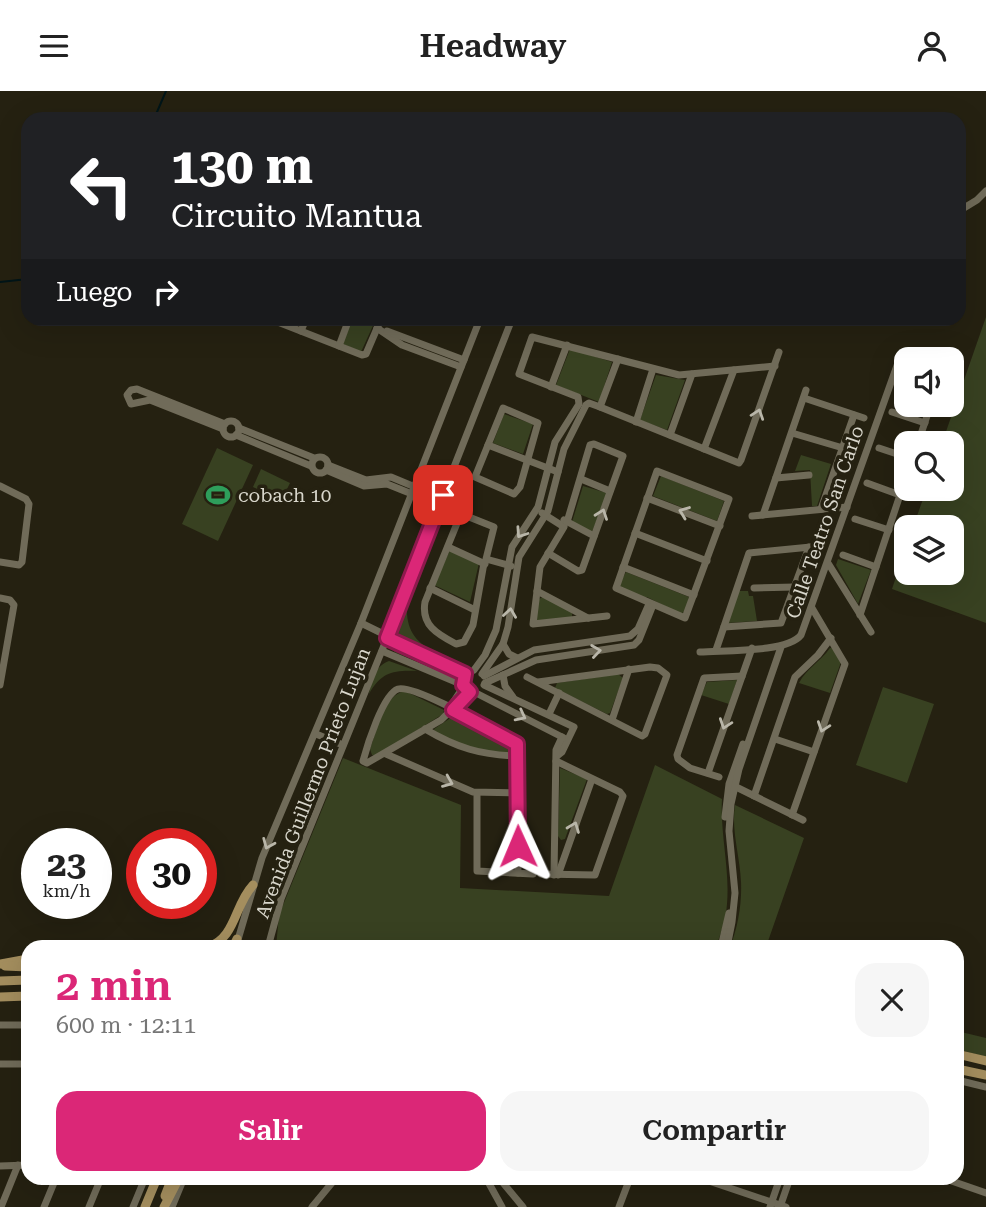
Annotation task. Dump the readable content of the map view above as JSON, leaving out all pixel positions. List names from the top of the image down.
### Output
{
  "streets": {
    "street": ["Calle Teatro San Carlo", "Avenida Guillermo Prieto Lujan"]
  },
  "places": {
    "sports": ["cobach 10"]
  },
  "page": {
    "header": "Headway",
    "turn": ["130 m", "Circuito Mantua"],
    "then": "Luego",
    "speed": "23 km/h",
    "limit": "30",
    "heading": ["2 min", "600 m · 12:11"],
    "buttons": ["Salir", "Compartir"]
  }
}
